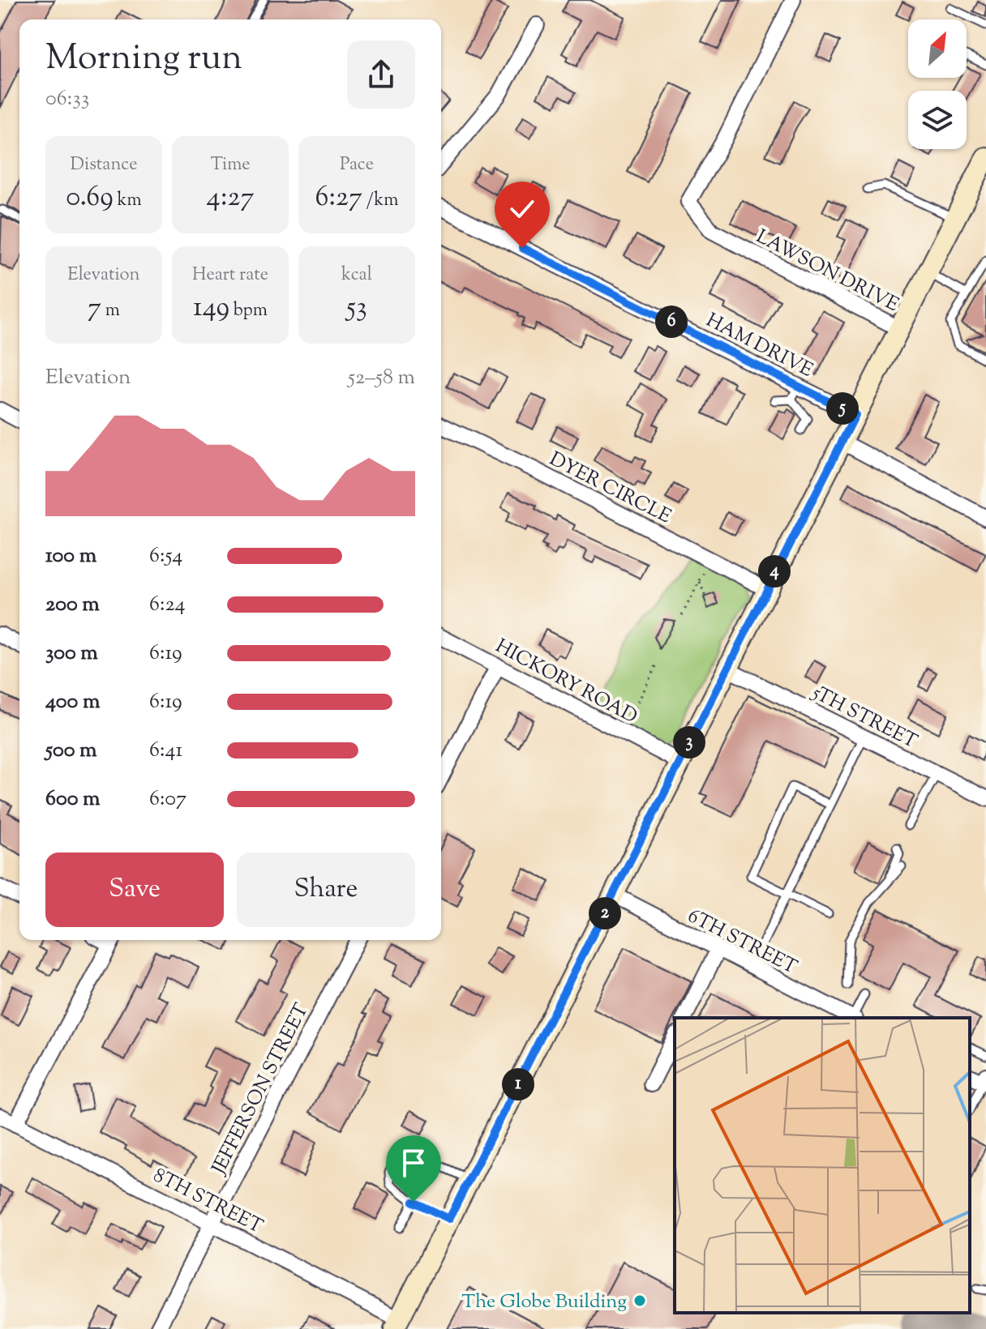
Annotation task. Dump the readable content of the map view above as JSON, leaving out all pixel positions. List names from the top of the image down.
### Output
{
  "streets": {
    "street": [
      "LAWSON DRIVE",
      "HAM DRIVE",
      "DYER CIRCLE",
      "HICKORY ROAD",
      "5TH STREET",
      "6TH STREET",
      "JEFFERSON STREET",
      "8TH STREET"
    ]
  },
  "crossings": [
    ["JEFFERSON STREET", "8TH STREET"]
  ],
  "places": ["The Globe Building"],
  "north": "top right",
  "page": {
    "heading": ["Morning run", "06:33"],
    "stats": [
      ["Distance", "0.69 km"],
      ["Time", "4:27"],
      ["Pace", "6:27 /km"],
      ["Elevation", "7 m"],
      ["Heart rate", "149 bpm"],
      ["kcal", "53"]
    ],
    "pins": [
      "6",
      "5",
      "4",
      "3",
      "2",
      "1"
    ],
    "chart": ["Elevation", "52–58 m"],
    "list": [
      {
        "name": "100 m",
        "note": "6:54"
      },
      {
        "name": "200 m",
        "note": "6:24"
      },
      {
        "name": "300 m",
        "note": "6:19"
      },
      {
        "name": "400 m",
        "note": "6:19"
      },
      {
        "name": "500 m",
        "note": "6:41"
      },
      {
        "name": "600 m",
        "note": "6:07"
      }
    ],
    "buttons": ["Save", "Share"]
  }
}
